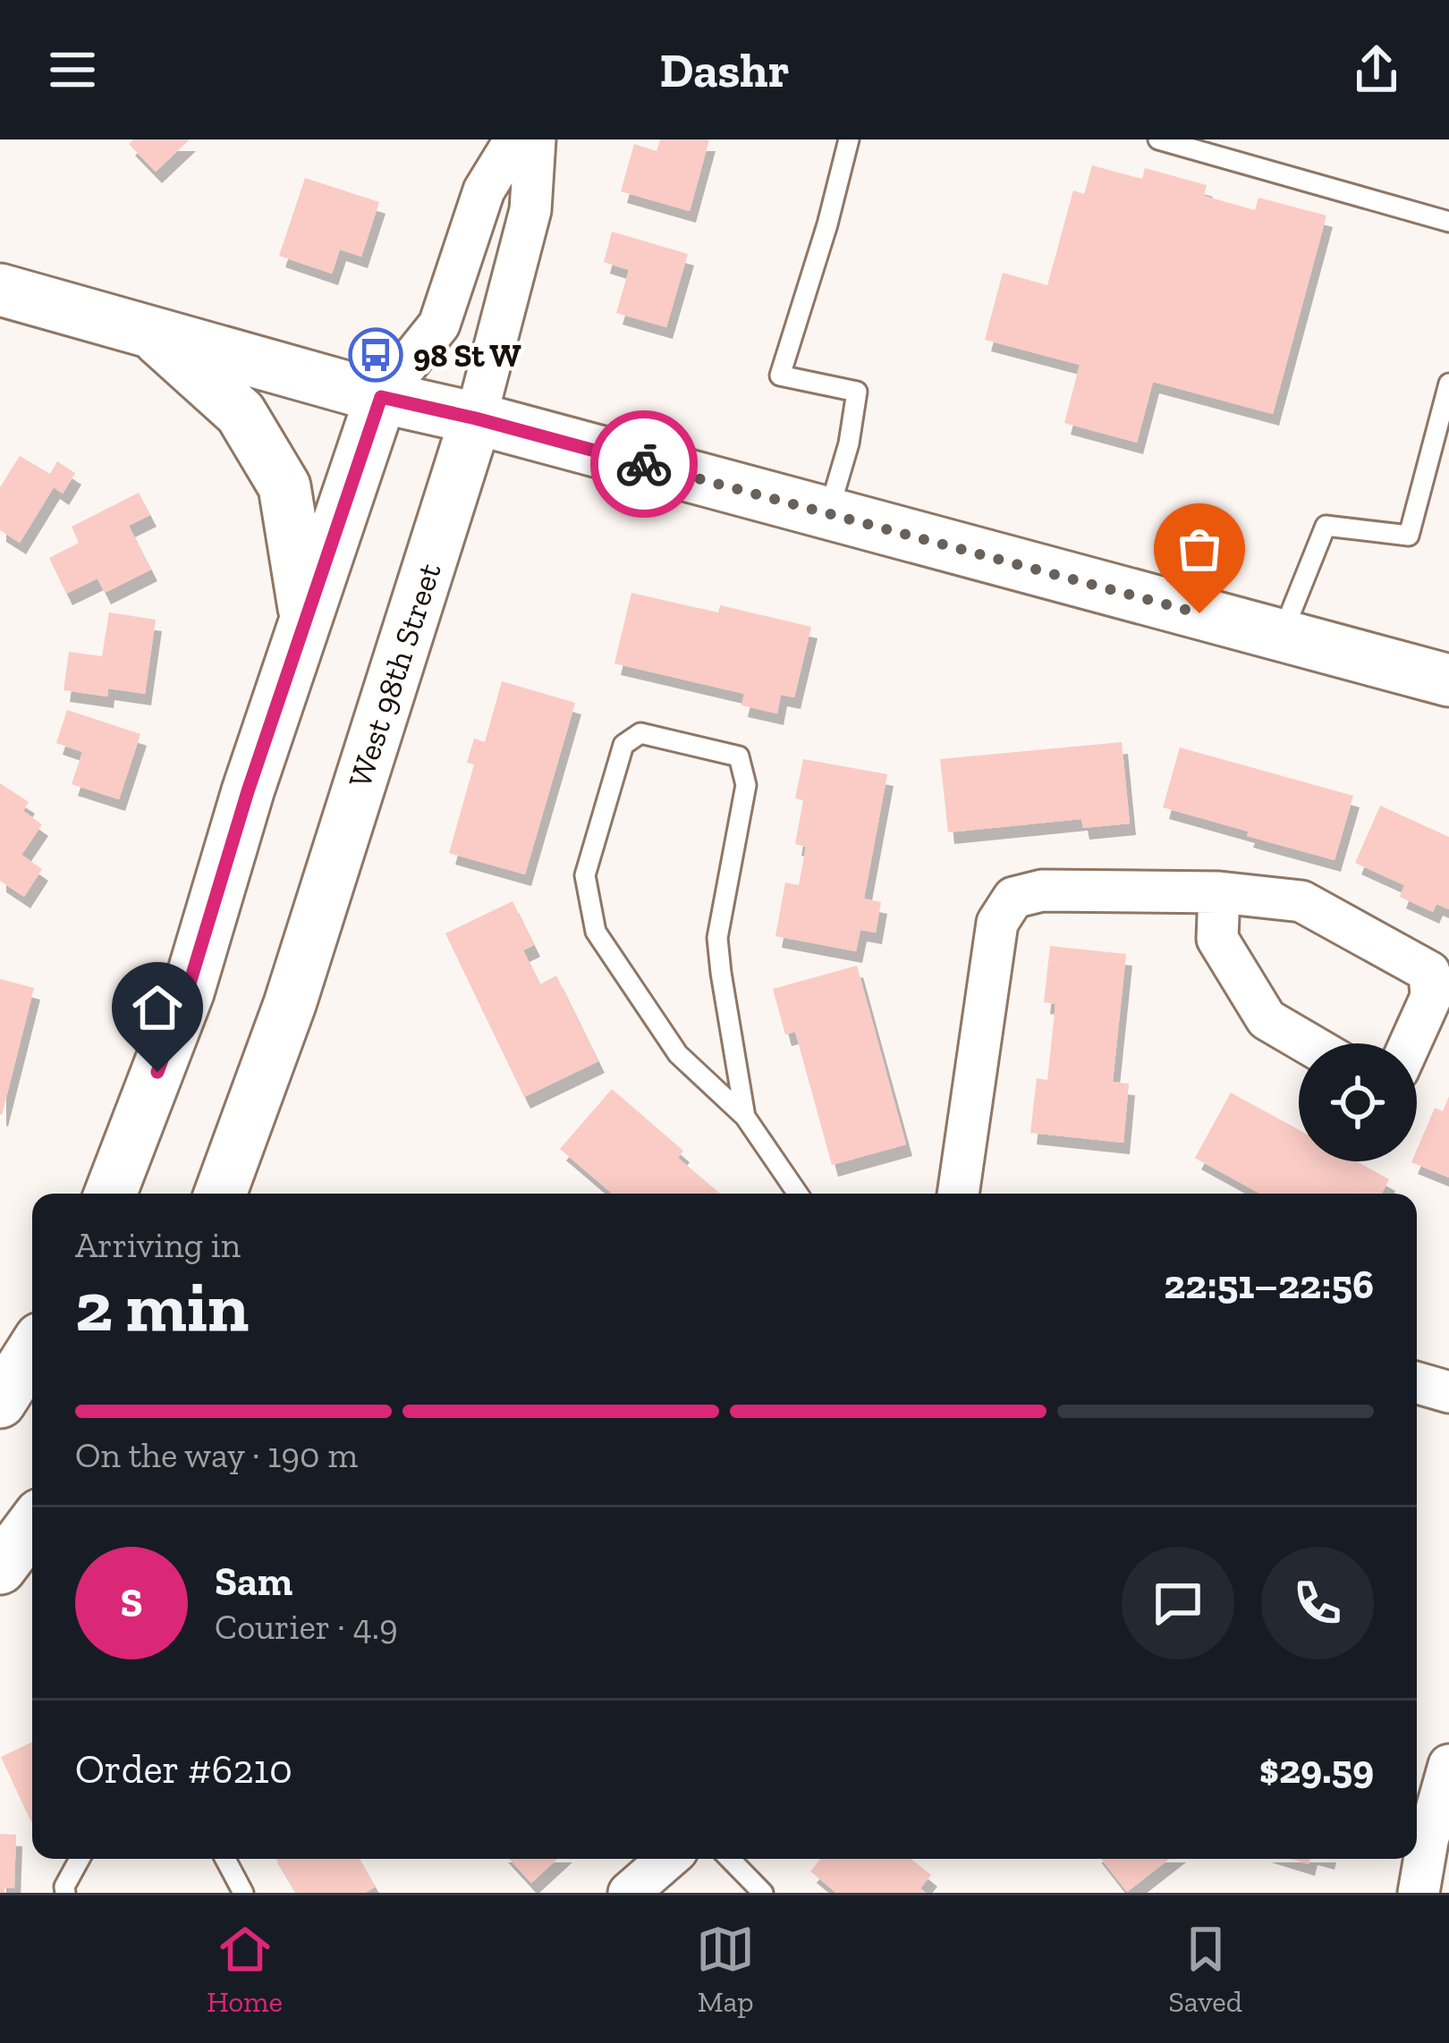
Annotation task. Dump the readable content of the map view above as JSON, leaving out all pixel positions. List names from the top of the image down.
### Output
{
  "streets": {
    "street": ["West 98th Street"]
  },
  "places": {
    "bus stop": ["98 St W"]
  },
  "page": {
    "header": "Dashr",
    "heading": ["2 min", "Arriving in", "22:51–22:56"],
    "panel": [
      "Sam",
      "Courier · 4.9",
      "Order #6210",
      "$29.59"
    ],
    "bar": "On the way · 190 m",
    "round": "S",
    "tabs": ["Home", "Map", "Saved"]
  }
}
